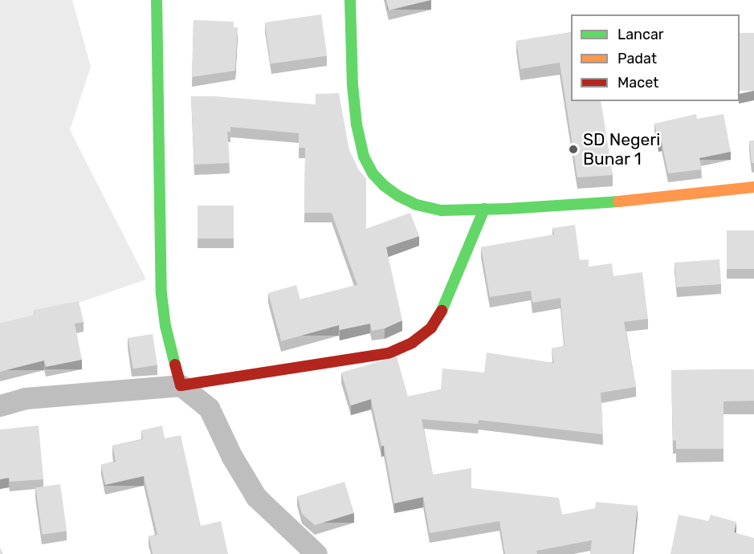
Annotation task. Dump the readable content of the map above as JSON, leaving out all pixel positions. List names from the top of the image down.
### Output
{
  "places": ["SD Negeri Bunar 1"],
  "legend": ["Lancar", "Padat", "Macet"]
}
